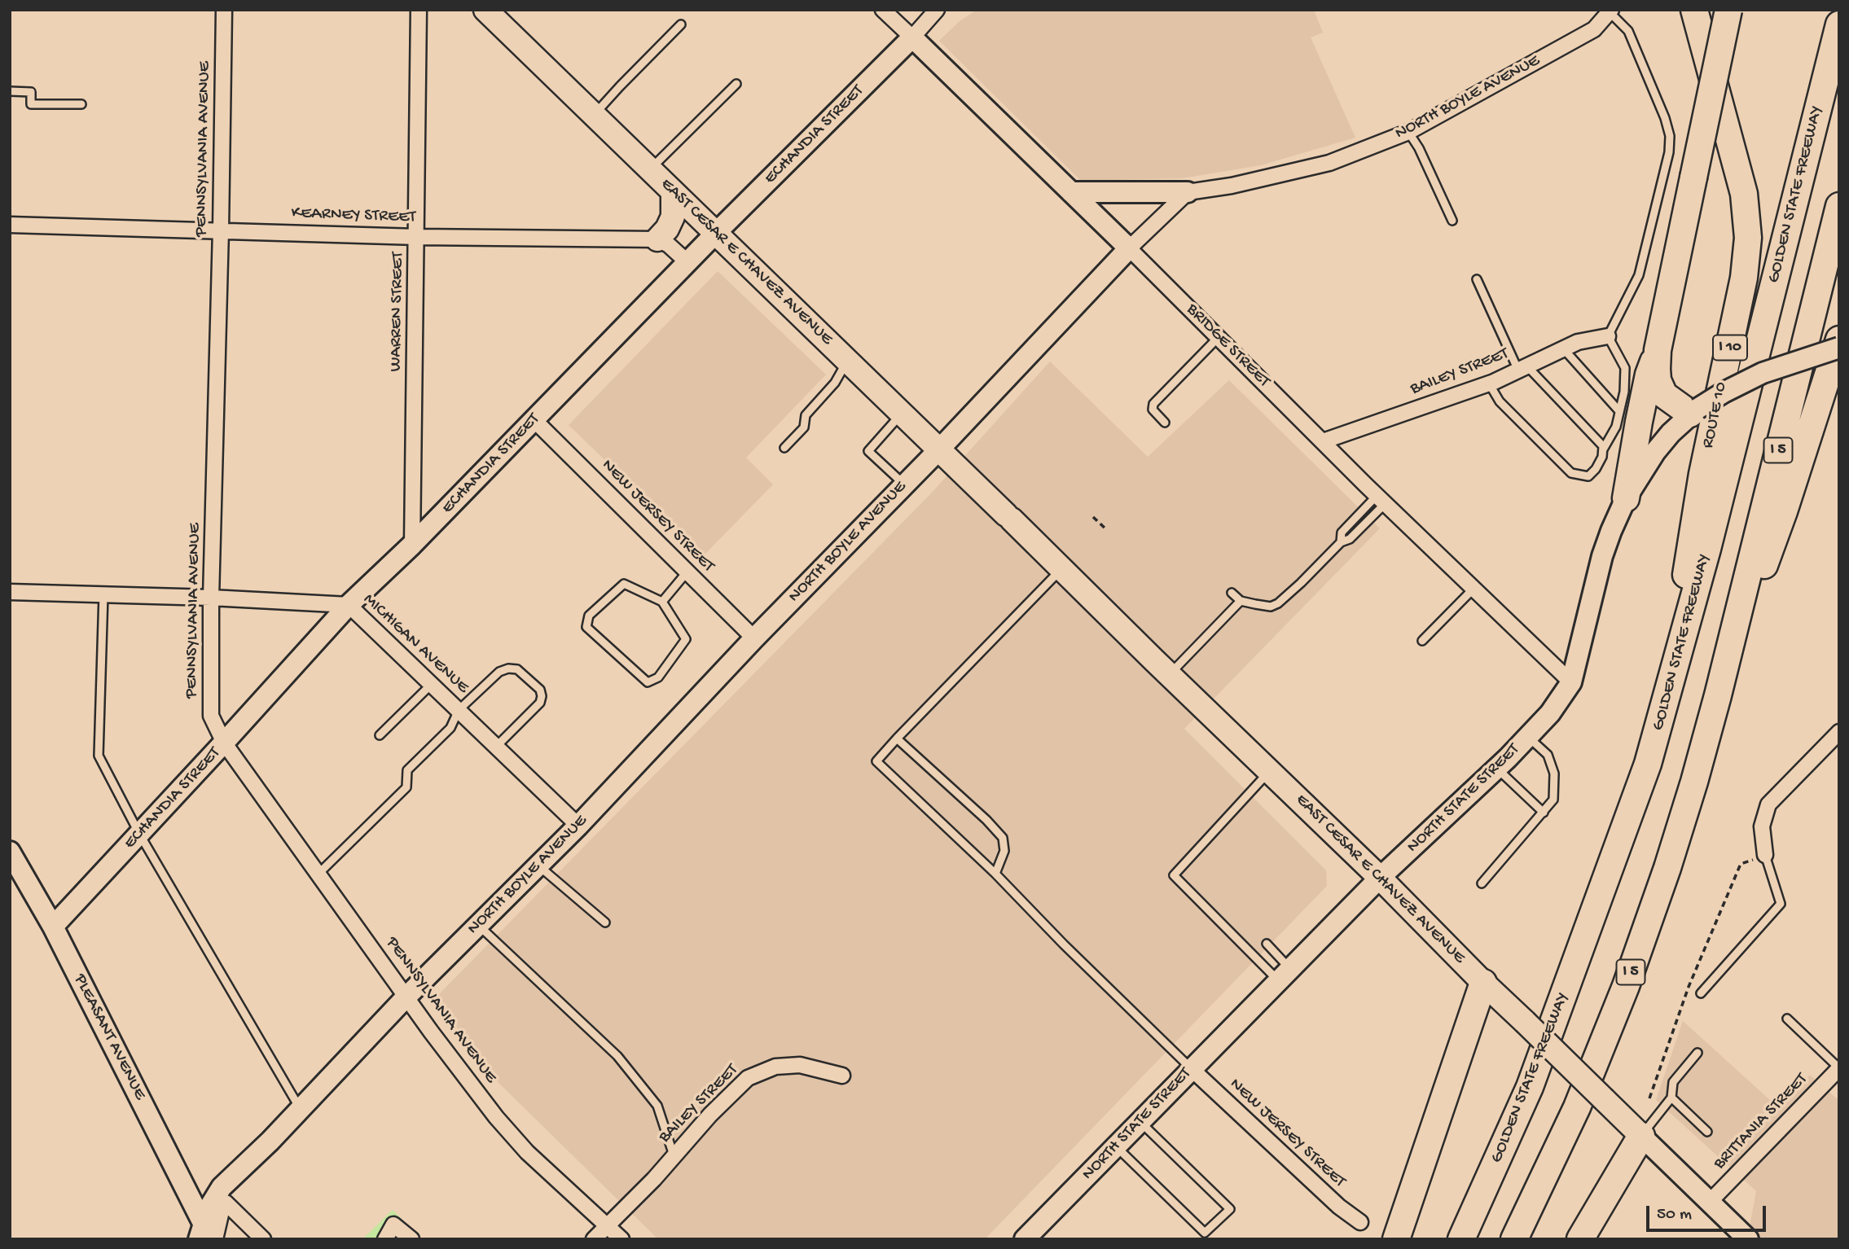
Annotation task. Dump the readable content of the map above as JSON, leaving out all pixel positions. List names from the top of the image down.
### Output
{
  "streets": {
    "highway": [
      "GOLDEN STATE FREEWAY",
      "I 10",
      "ROUTE 10",
      "I 5"
    ],
    "main road": ["EAST CESAR E CHAVEZ AVENUE"],
    "street": [
      "NORTH BOYLE AVENUE",
      "ECHANDIA STREET",
      "PENNSYLVANIA AVENUE",
      "KEARNEY STREET",
      "WARREN STREET",
      "BRIDGE STREET",
      "BAILEY STREET",
      "NEW JERSEY STREET",
      "MICHIGAN AVENUE",
      "NORTH STATE STREET",
      "PLEASANT AVENUE",
      "BRITTANIA STREET"
    ]
  },
  "crossings": [
    ["NORTH BOYLE AVENUE", "PENNSYLVANIA AVENUE"],
    ["NORTH BOYLE AVENUE", "EAST CESAR E CHAVEZ AVENUE"],
    ["NORTH BOYLE AVENUE", "BRIDGE STREET"],
    ["NORTH BOYLE AVENUE", "NEW JERSEY STREET"],
    ["NORTH BOYLE AVENUE", "MICHIGAN AVENUE"],
    ["NORTH BOYLE AVENUE", "PLEASANT AVENUE"],
    ["ECHANDIA STREET", "PENNSYLVANIA AVENUE"],
    ["ECHANDIA STREET", "EAST CESAR E CHAVEZ AVENUE"],
    ["ECHANDIA STREET", "WARREN STREET"],
    ["ECHANDIA STREET", "BRIDGE STREET"],
    ["ECHANDIA STREET", "NEW JERSEY STREET"],
    ["ECHANDIA STREET", "MICHIGAN AVENUE"],
    ["ECHANDIA STREET", "PLEASANT AVENUE"],
    ["PENNSYLVANIA AVENUE", "KEARNEY STREET"],
    ["PENNSYLVANIA AVENUE", "BAILEY STREET"],
    ["PENNSYLVANIA AVENUE", "MICHIGAN AVENUE"],
    ["GOLDEN STATE FREEWAY", "ROUTE 10"],
    ["KEARNEY STREET", "WARREN STREET"],
    ["EAST CESAR E CHAVEZ AVENUE", "NORTH STATE STREET"],
    ["EAST CESAR E CHAVEZ AVENUE", "BRITTANIA STREET"],
    ["BRIDGE STREET", "BAILEY STREET"],
    ["BRIDGE STREET", "NORTH STATE STREET"],
    ["NEW JERSEY STREET", "NORTH STATE STREET"]
  ],
  "scale_bar": "50 m"
}
